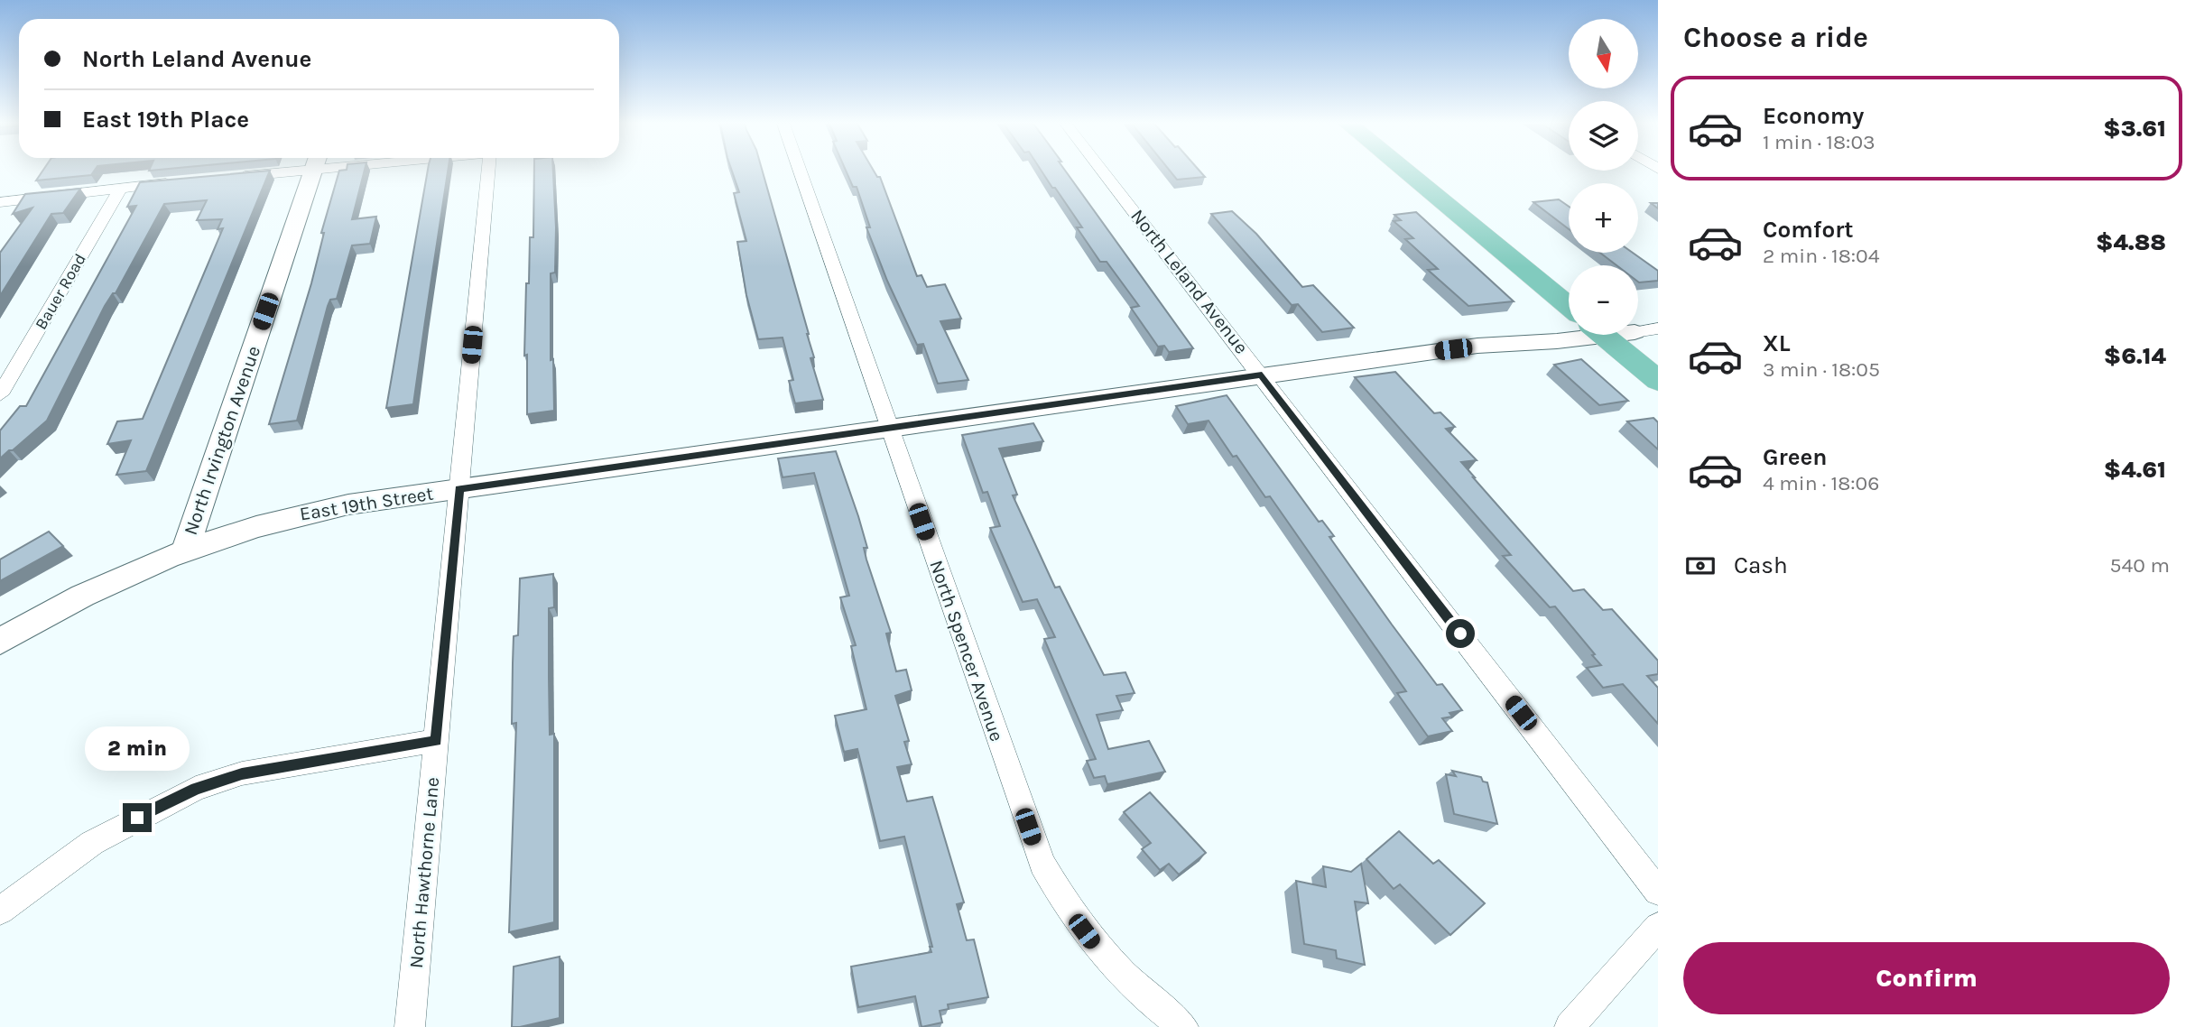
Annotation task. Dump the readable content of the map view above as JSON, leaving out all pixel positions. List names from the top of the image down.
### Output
{
  "streets": {
    "street": [
      "North Leland Avenue",
      "Bauer Road",
      "North Irvington Avenue",
      "East 19th Street",
      "North Spencer Avenue",
      "North Hawthorne Lane"
    ]
  },
  "crossings": [
    ["North Leland Avenue", "East 19th Street"],
    ["North Irvington Avenue", "East 19th Street"],
    ["East 19th Street", "North Spencer Avenue"],
    ["East 19th Street", "North Hawthorne Lane"]
  ],
  "north": "bottom",
  "page": {
    "heading": "Choose a ride",
    "map_buttons": ["+", "−"],
    "banner": ["North Leland Avenue", "East 19th Place"],
    "list": [
      {
        "name": "Economy",
        "note": "1 min · 18:03",
        "value": "$3.61"
      },
      {
        "name": "Comfort",
        "note": "2 min · 18:04",
        "value": "$4.88"
      },
      {
        "name": "XL",
        "note": "3 min · 18:05",
        "value": "$6.14"
      },
      {
        "name": "Green",
        "note": "4 min · 18:06",
        "value": "$4.61"
      }
    ],
    "pay": ["Cash", "540 m"],
    "bubble": "2 min",
    "buttons": "Confirm"
  }
}
